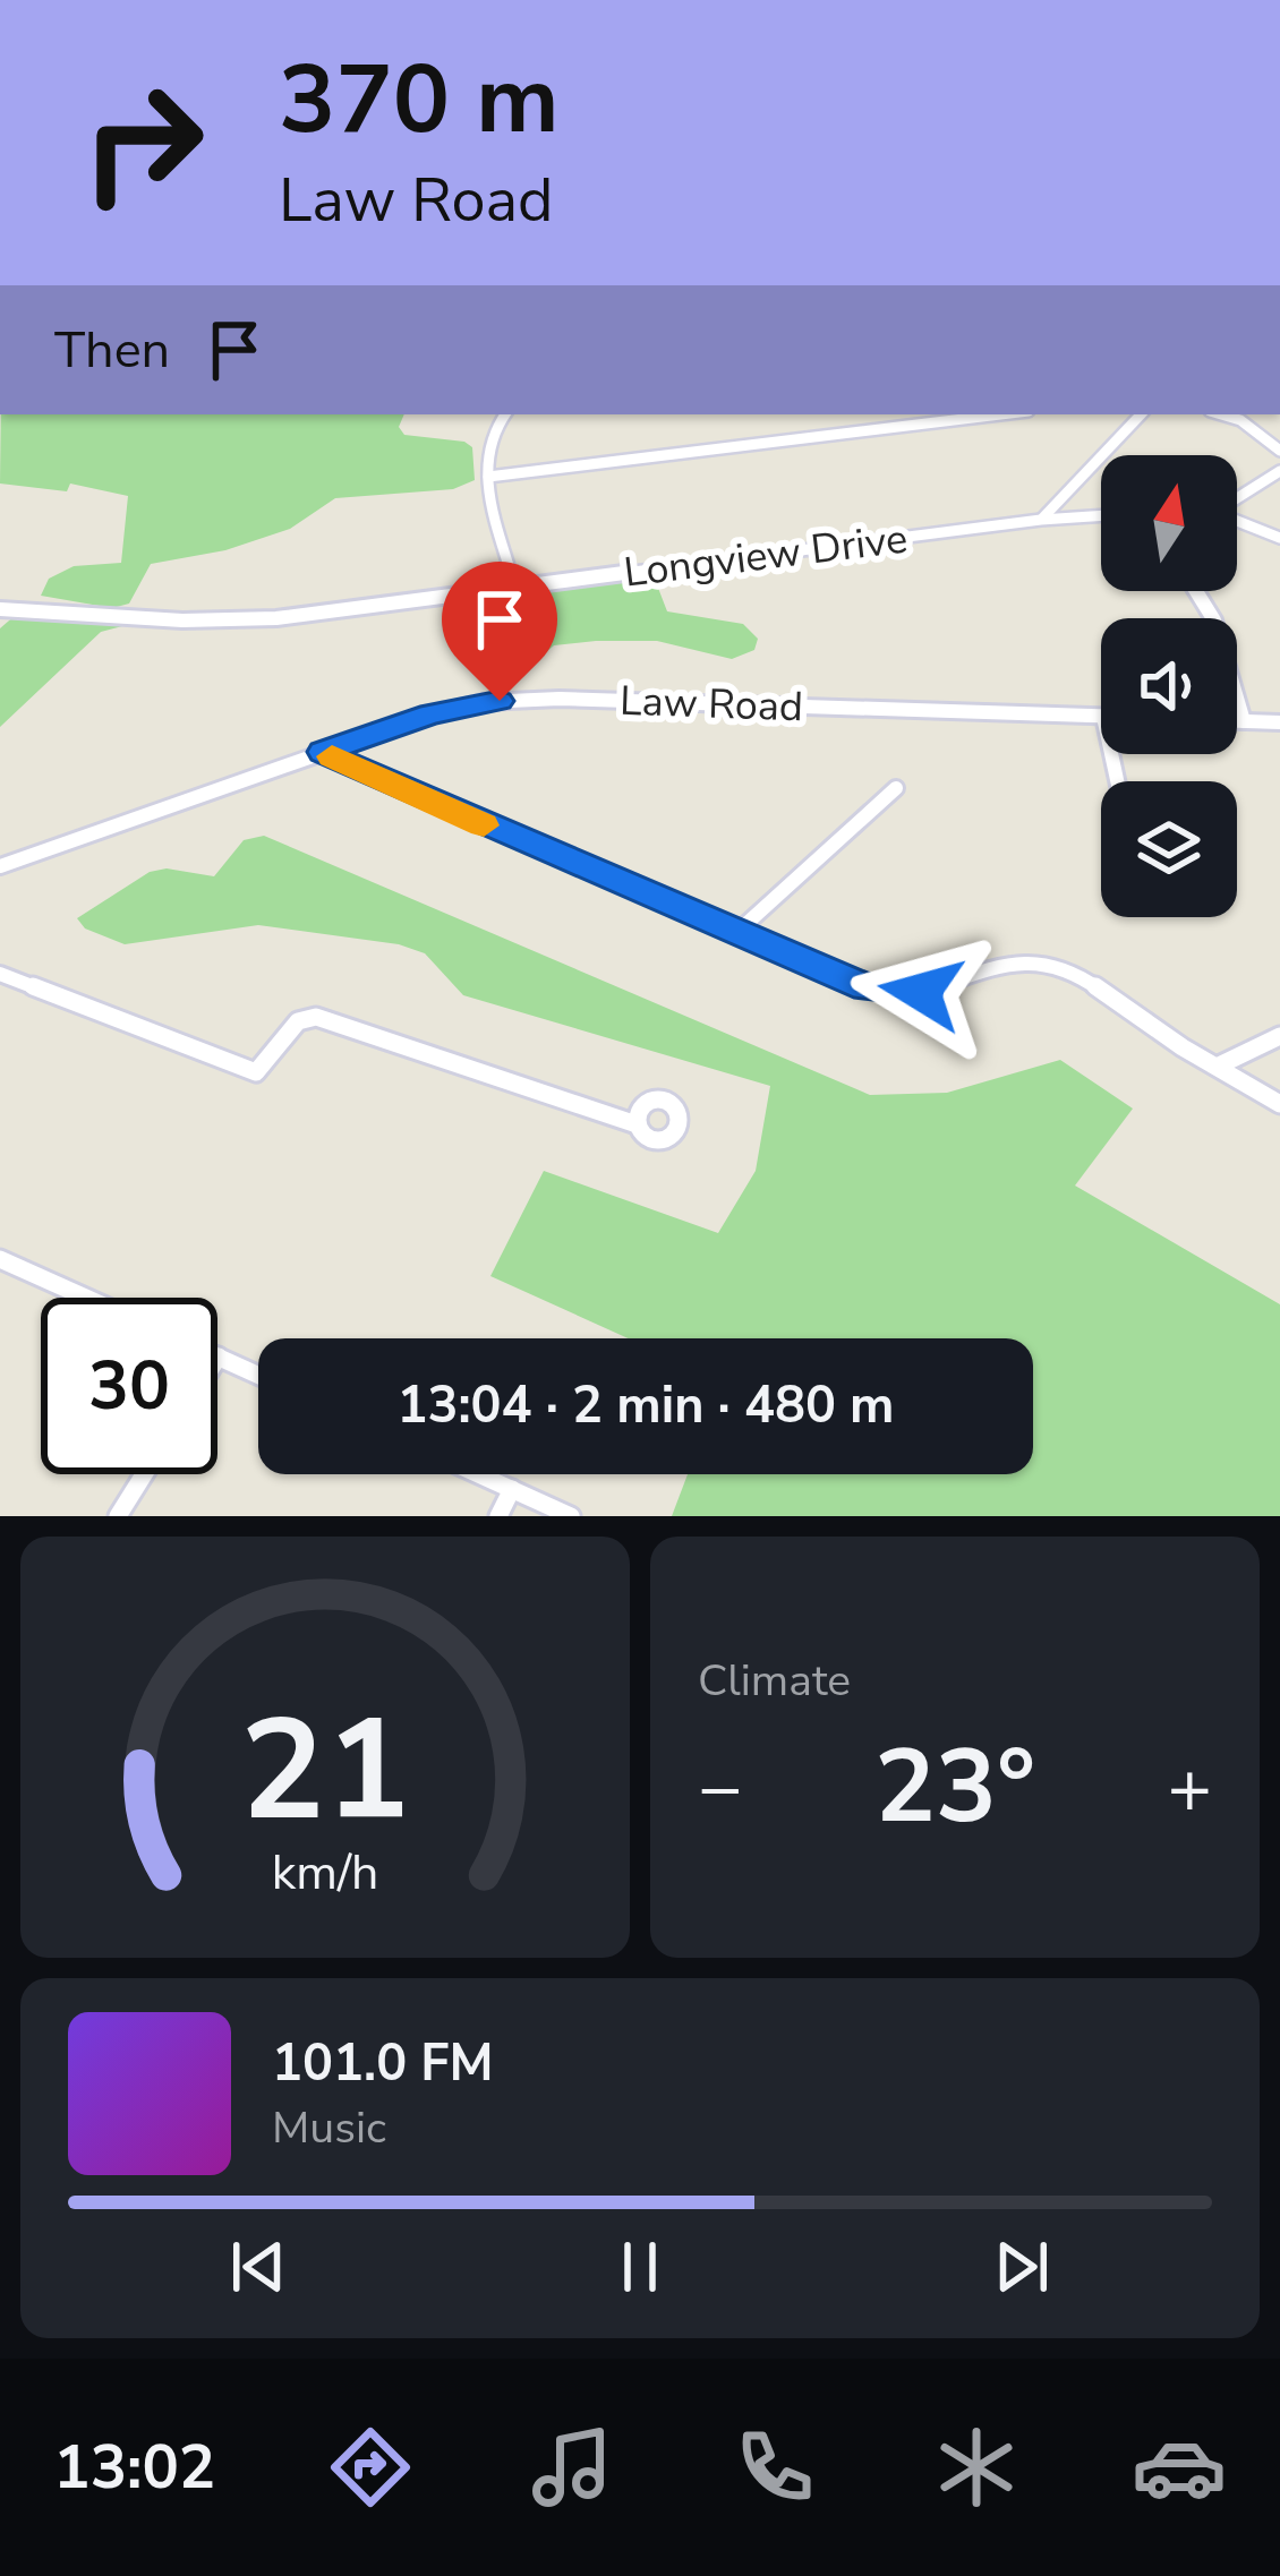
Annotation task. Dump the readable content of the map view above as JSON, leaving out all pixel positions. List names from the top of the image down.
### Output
{
  "streets": {
    "street": ["Longview Drive", "Law Road"]
  },
  "north": "top",
  "page": {
    "turn": ["370 m", "Law Road"],
    "then": "Then",
    "limit": "30",
    "trip": "13:04 · 2 min · 480 m",
    "tile": "Climate",
    "heat": ["−", "23°", "+"],
    "song": ["101.0 FM", "Music"],
    "tabs": "13:02",
    "gauge": ["21", "km/h"]
  }
}
